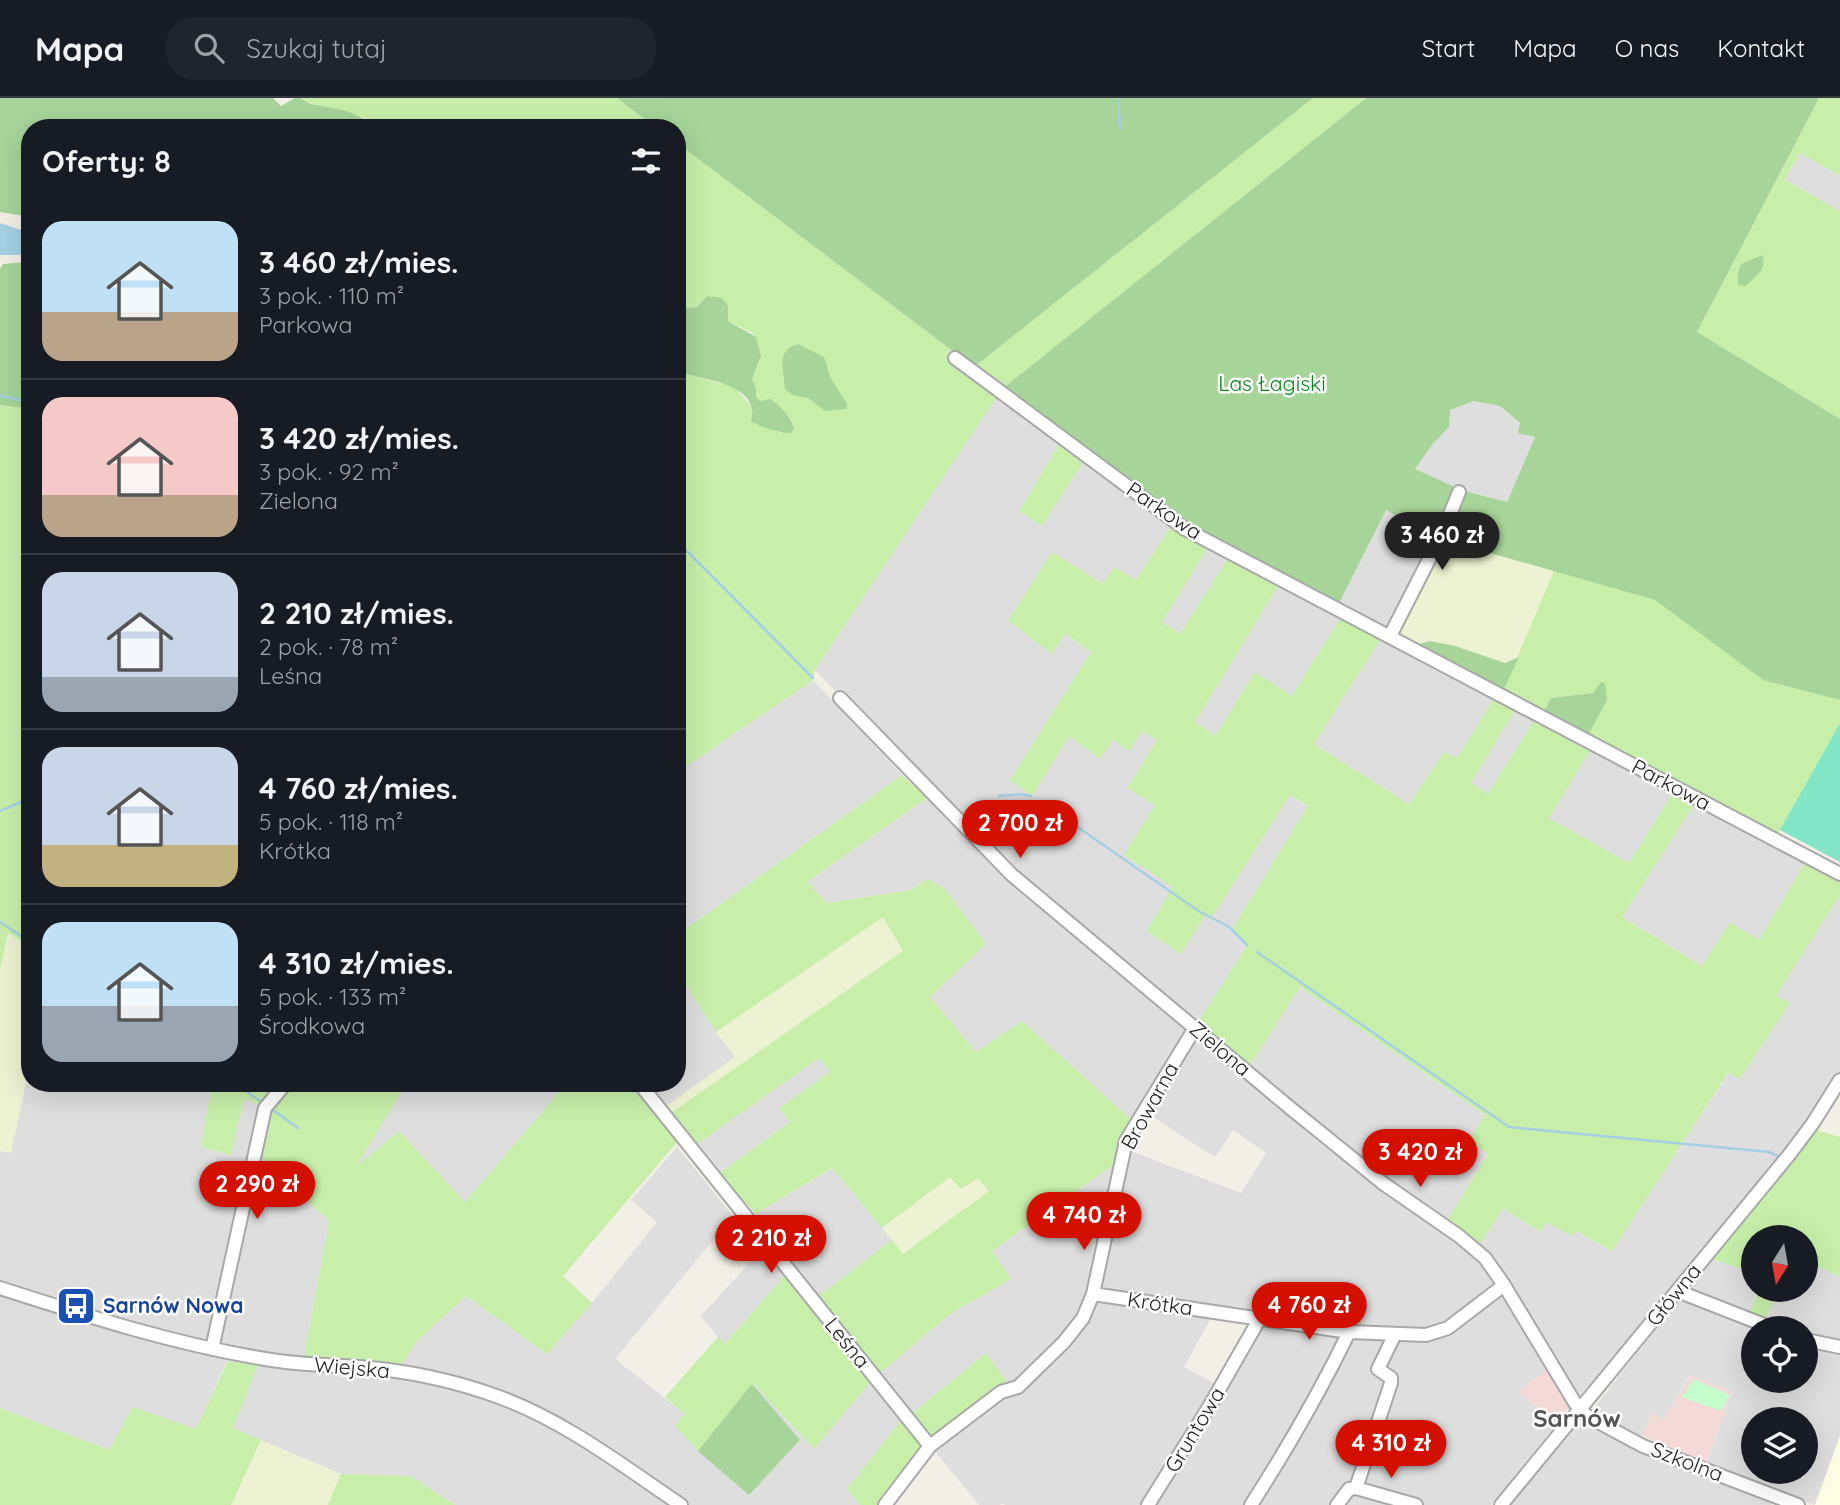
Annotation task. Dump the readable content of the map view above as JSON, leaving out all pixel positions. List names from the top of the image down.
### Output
{
  "streets": {
    "street": [
      "Parkowa",
      "Zielona",
      "Browarna",
      "Główna",
      "Krótka",
      "Leśna",
      "Wiejska",
      "Gruntowa",
      "Szkolna"
    ]
  },
  "crossings": [
    ["Zielona", "Browarna"],
    ["Zielona", "Główna"],
    ["Zielona", "Krótka"],
    ["Zielona", "Szkolna"],
    ["Browarna", "Krótka"],
    ["Browarna", "Leśna"],
    ["Główna", "Szkolna"],
    ["Krótka", "Gruntowa"]
  ],
  "districts": ["Sarnów"],
  "parks": ["Las Łagiski"],
  "places": {
    "bus stop": ["Sarnów Nowa"]
  },
  "north": "bottom",
  "page": {
    "header": "Mapa",
    "search": "Szukaj tutaj",
    "nav": [
      "Start",
      "Mapa",
      "O nas",
      "Kontakt"
    ],
    "heading": "Oferty: 8",
    "list": [
      {
        "name": "3 460 zł/mies.",
        "note": "3 pok. · 110 m² · Parkowa"
      },
      {
        "name": "3 420 zł/mies.",
        "note": "3 pok. · 92 m² · Zielona"
      },
      {
        "name": "2 210 zł/mies.",
        "note": "2 pok. · 78 m² · Leśna"
      },
      {
        "name": "4 760 zł/mies.",
        "note": "5 pok. · 118 m² · Krótka"
      },
      {
        "name": "4 310 zł/mies.",
        "note": "5 pok. · 133 m² · Środkowa"
      }
    ],
    "price": [
      "3 460 zł",
      "2 700 zł",
      "3 420 zł",
      "2 290 zł",
      "4 740 zł",
      "2 210 zł",
      "4 760 zł",
      "4 310 zł"
    ]
  }
}
